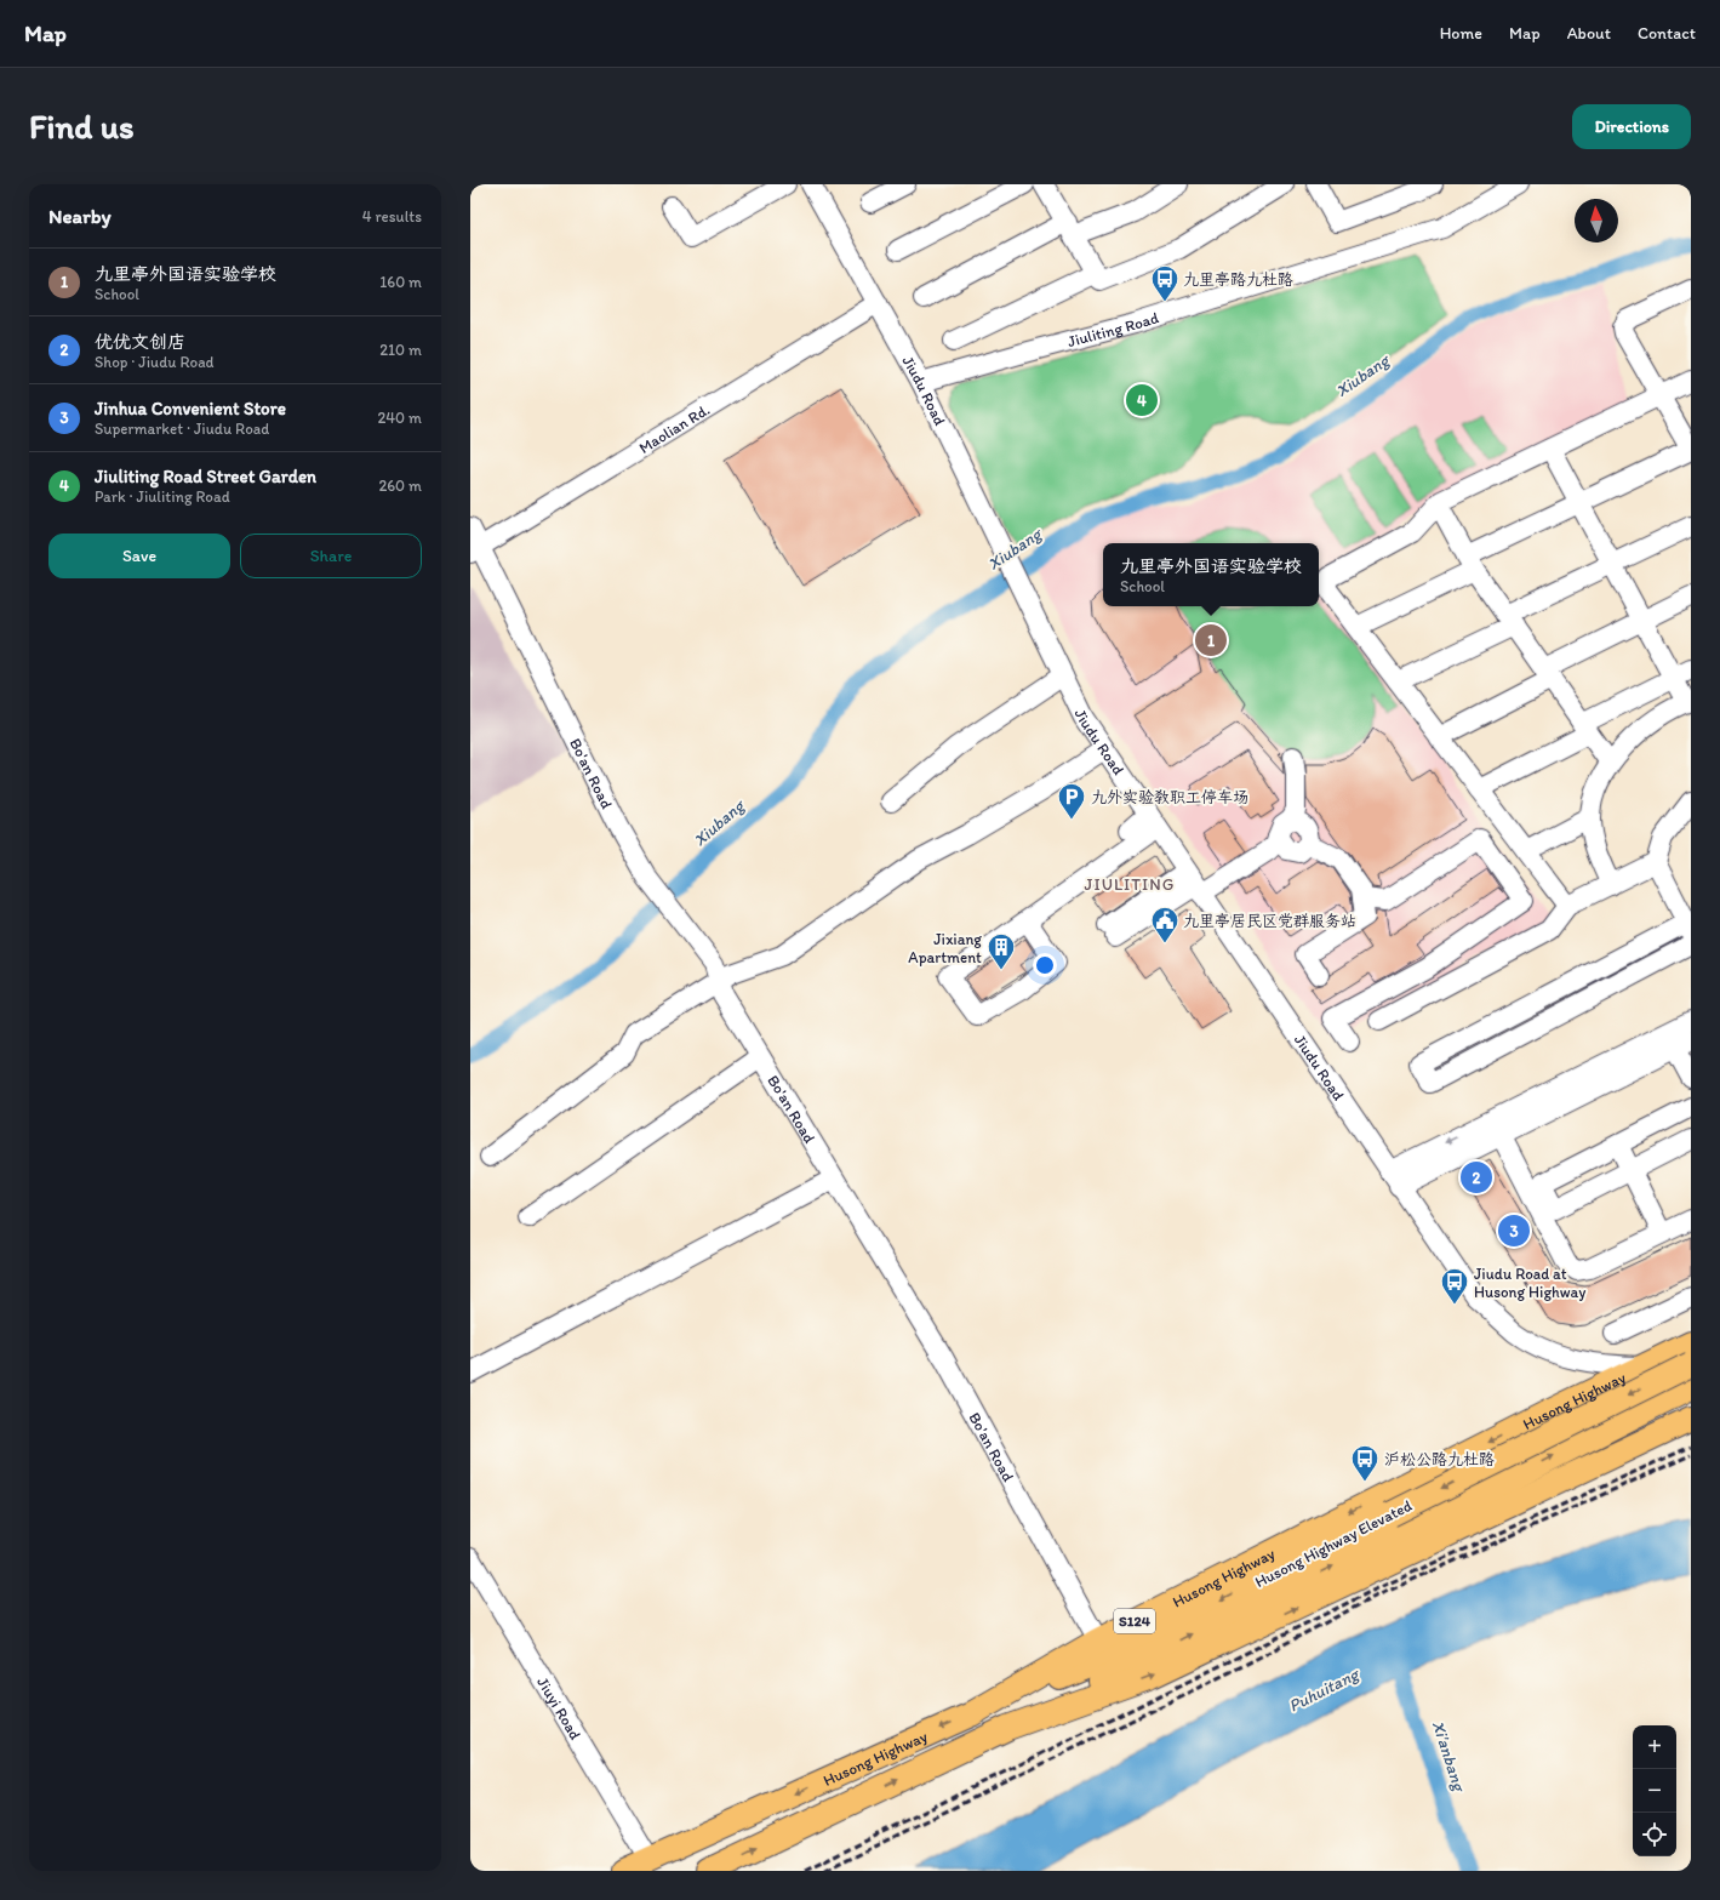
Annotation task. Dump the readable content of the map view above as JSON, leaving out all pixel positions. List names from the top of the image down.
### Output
{
  "streets": {
    "main road": ["Husong Highway", "Husong Highway Elevated", "S124"],
    "street": [
      "Jiuliting Road",
      "Jiudu Road",
      "Maolian Rd.",
      "Bo'an Road",
      "Jiuyi Road"
    ]
  },
  "crossings": [
    ["Jiuliting Road", "Jiudu Road"],
    ["Jiudu Road", "Maolian Rd."],
    ["Jiudu Road", "Husong Highway"],
    ["Maolian Rd.", "Bo'an Road"],
    ["Bo'an Road", "Husong Highway"],
    ["Bo'an Road", "Husong Highway Elevated"],
    ["Husong Highway", "Husong Highway Elevated"],
    ["Husong Highway", "Jiuyi Road"]
  ],
  "districts": ["JIULITING"],
  "water": ["Xiubang", "Puhuitang", "Xi'anbang"],
  "places": {
    "bus stop": ["九里亭路九杜路", "Jiudu Road at Husong Highway", "沪松公路九杜路"],
    "parking": ["九外实验教职工停车场"],
    "public building": ["九里亭居民区党群服务站"],
    "building": ["Jixiang Apartment"]
  },
  "north": "top",
  "page": {
    "header": "Map",
    "nav": [
      "Home",
      "Map",
      "About",
      "Contact"
    ],
    "buttons": [
      "Directions",
      ["Save", "Share"]
    ],
    "title": "Find us",
    "heading": ["Nearby", "4 results"],
    "list": [
      {
        "mark": "1",
        "name": "九里亭外国语实验学校",
        "note": "School",
        "value": "160 m"
      },
      {
        "mark": "2",
        "name": "优优文创店",
        "note": "Shop · Jiudu Road",
        "value": "210 m"
      },
      {
        "mark": "3",
        "name": "Jinhua Convenient Store",
        "note": "Supermarket · Jiudu Road",
        "value": "240 m"
      },
      {
        "mark": "4",
        "name": "Jiuliting Road Street Garden",
        "note": "Park · Jiuliting Road",
        "value": "260 m"
      }
    ],
    "pins": [
      "4",
      "1",
      "2",
      "3"
    ],
    "popup": ["九里亭外国语实验学校", "School"],
    "map_buttons": ["+", "−"]
  }
}
